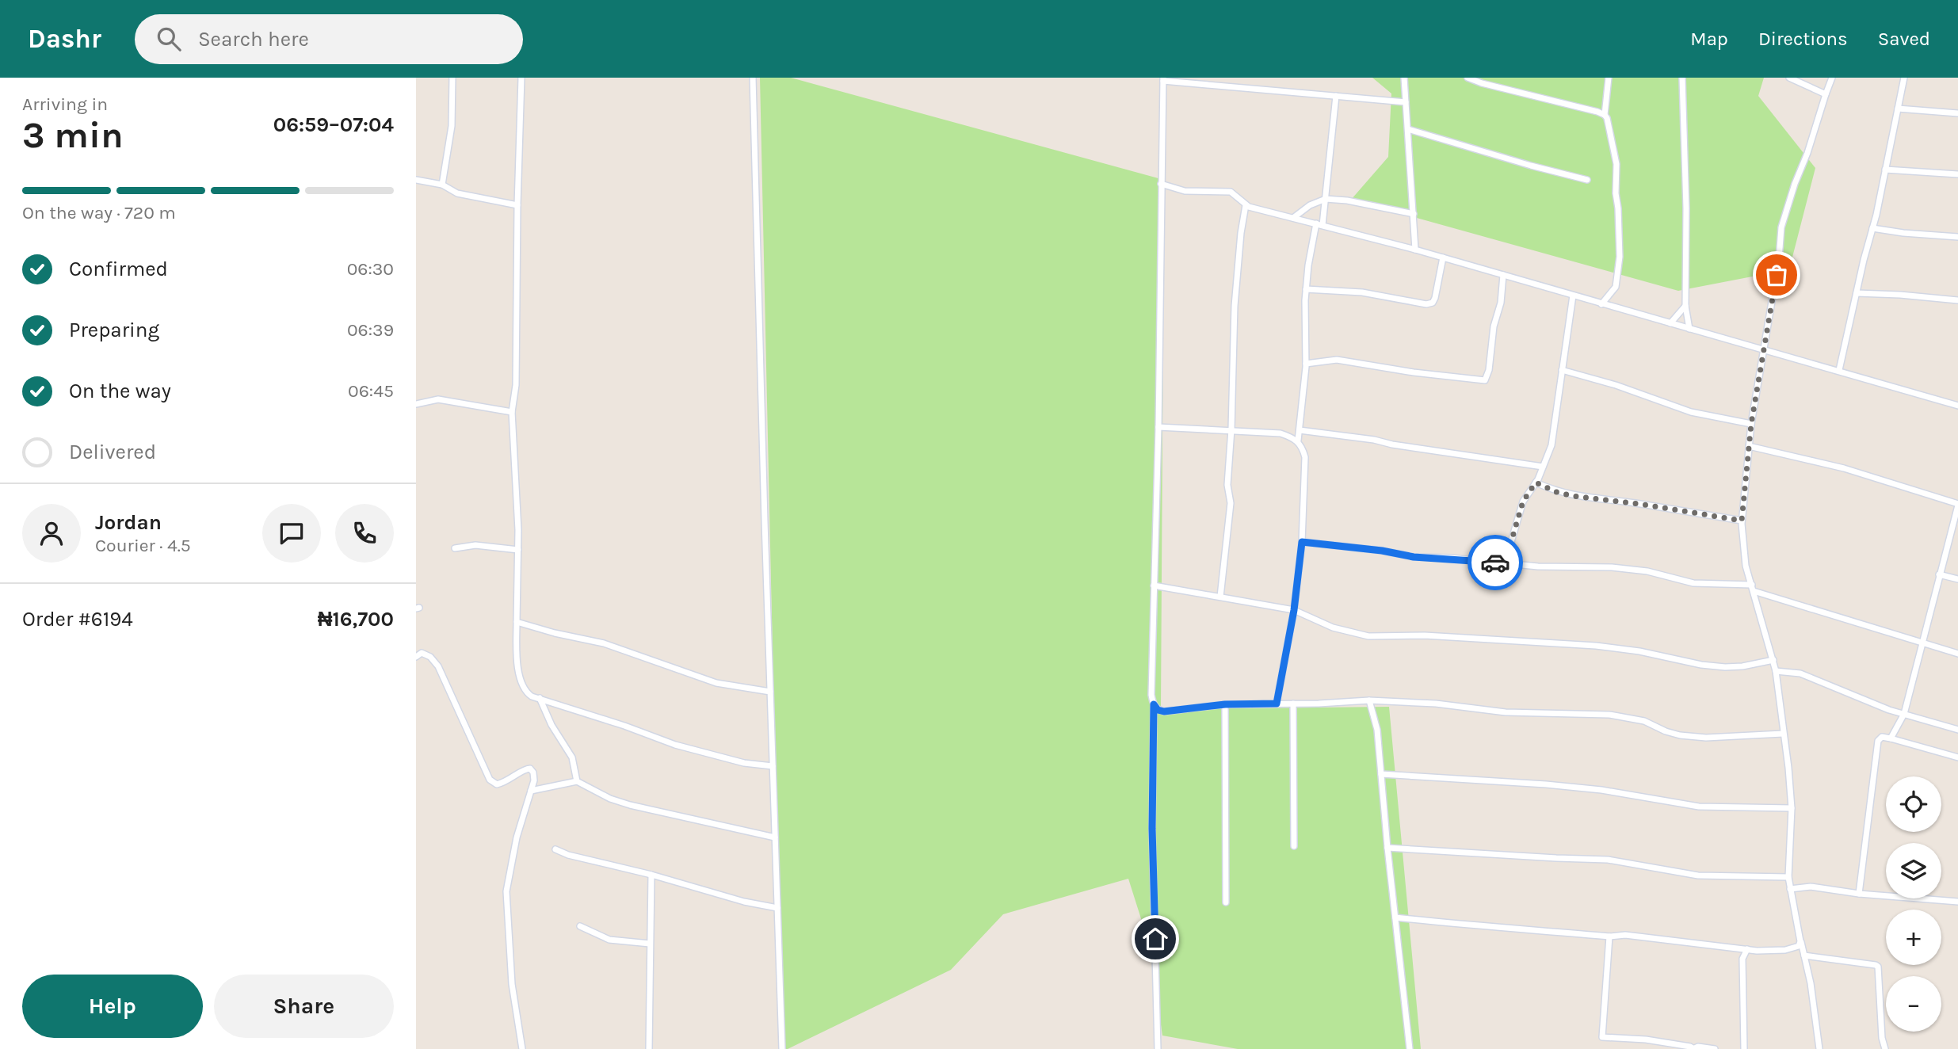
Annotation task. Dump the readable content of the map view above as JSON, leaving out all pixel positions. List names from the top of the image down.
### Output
{
  "page": {
    "header": "Dashr",
    "search": "Search here",
    "nav": ["Map", "Directions", "Saved"],
    "heading": ["3 min", "Arriving in", "06:59–07:04"],
    "panel": [
      "Jordan",
      "Courier · 4.5",
      "Order #6194",
      "₦16,700"
    ],
    "bar": "On the way · 720 m",
    "list": [
      ["Confirmed", "06:30"],
      ["Preparing", "06:39"],
      ["On the way", "06:45"],
      "Delivered"
    ],
    "map_buttons": ["+", "−"],
    "buttons": ["Help", "Share"]
  }
}
